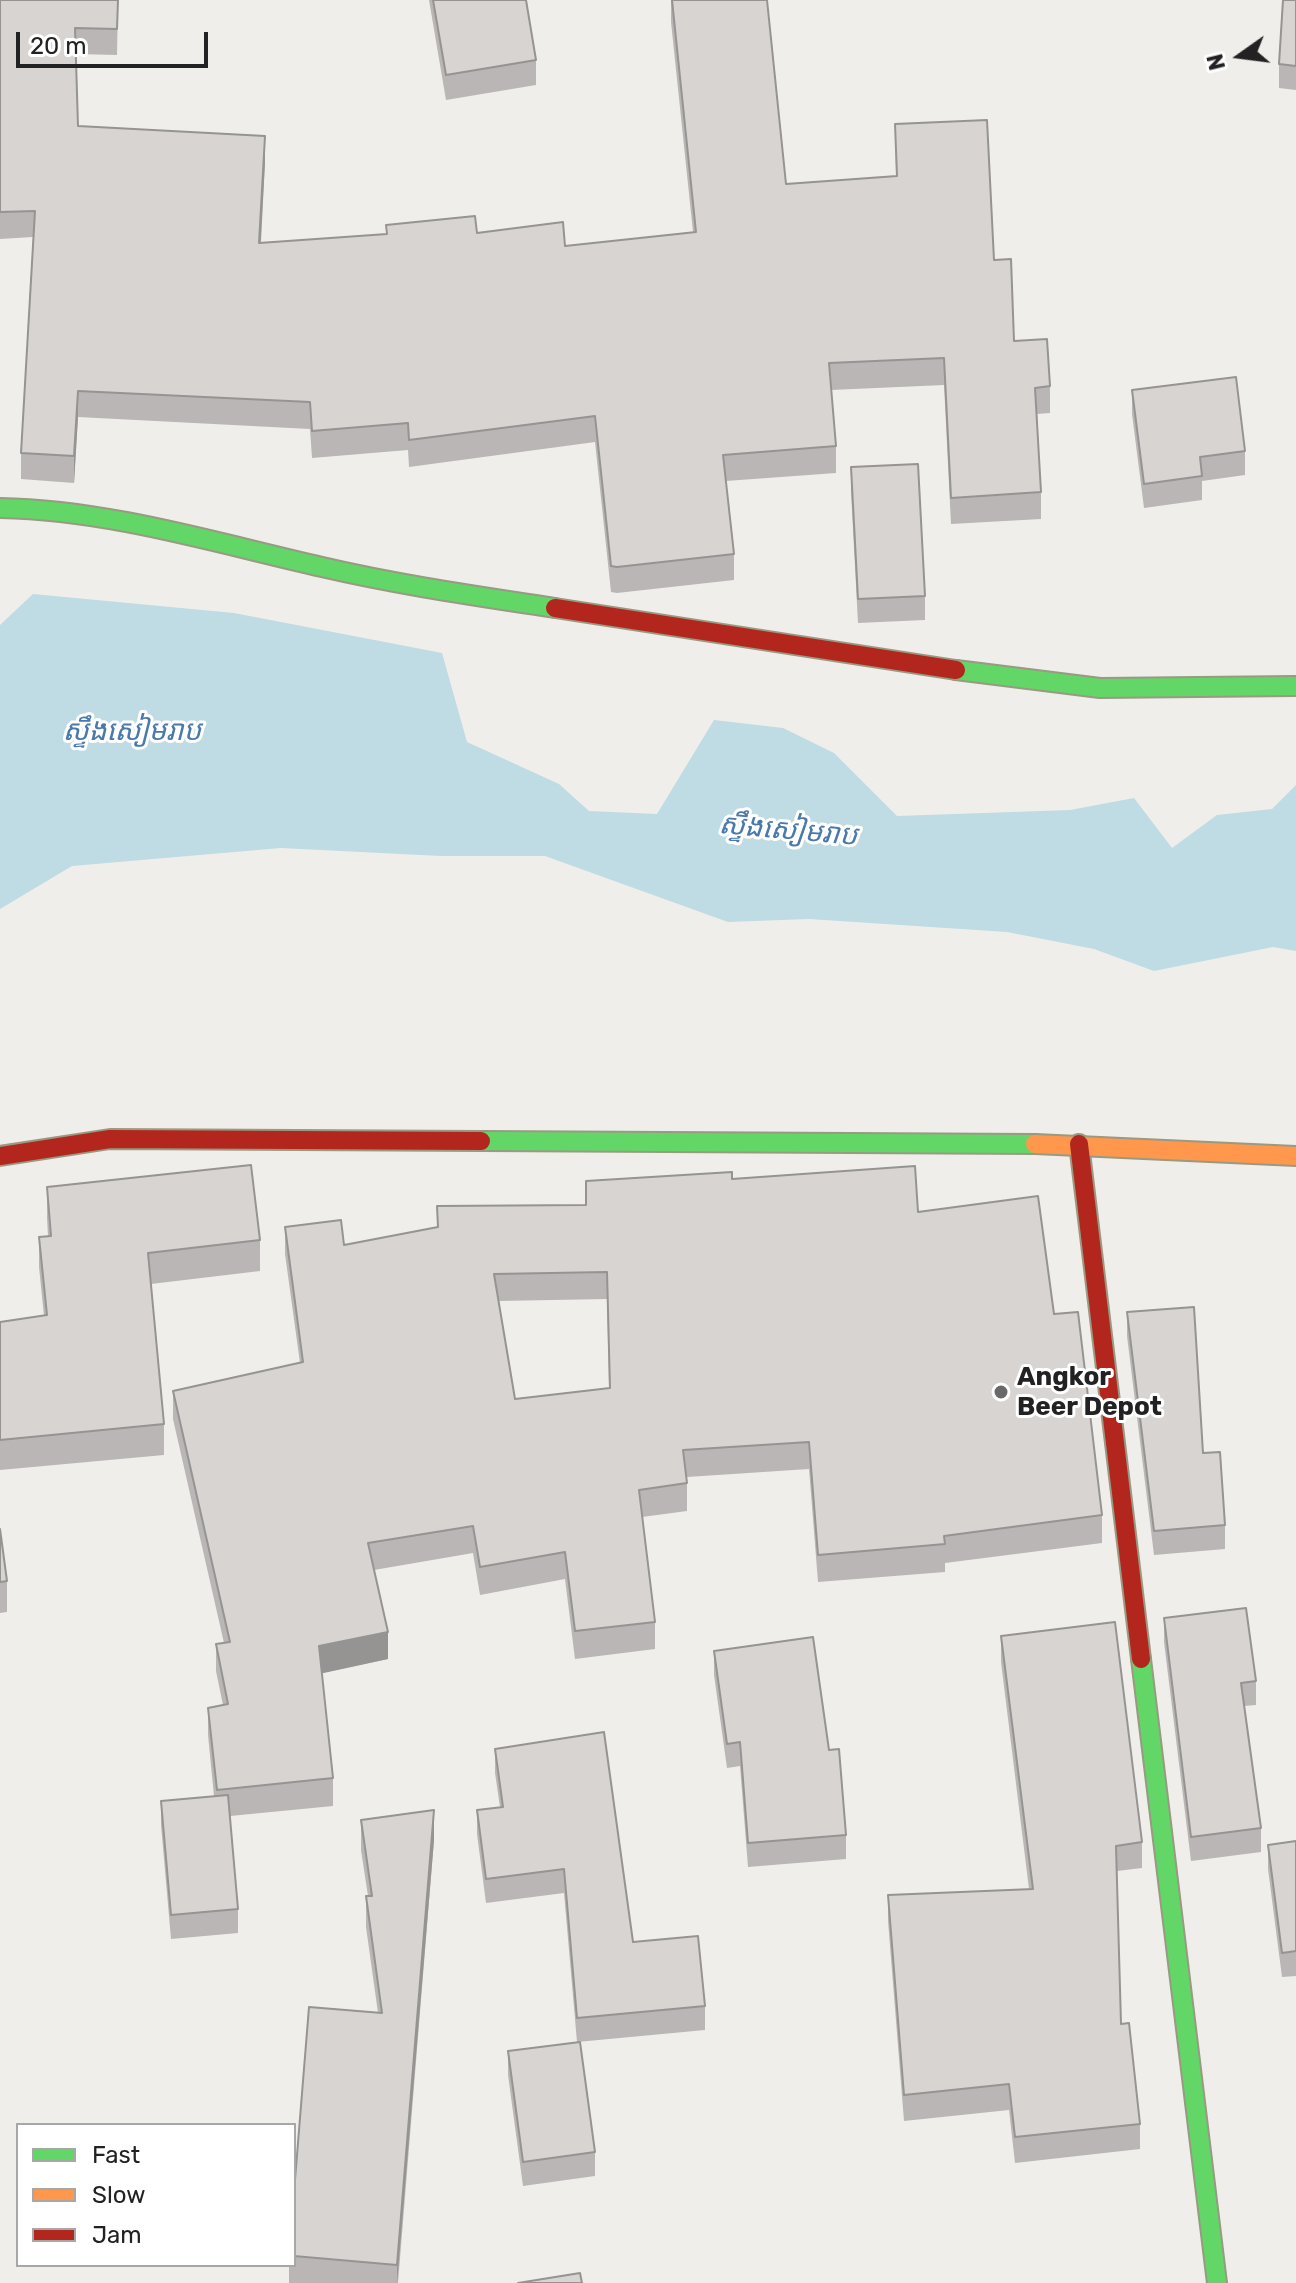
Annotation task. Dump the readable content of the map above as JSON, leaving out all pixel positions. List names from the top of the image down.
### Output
{
  "water": ["ស្ទឹងសៀមរាប"],
  "places": ["Angkor Beer Depot"],
  "legend": ["Fast", "Slow", "Jam"],
  "scale_bar": "20 m",
  "north": "left"
}
